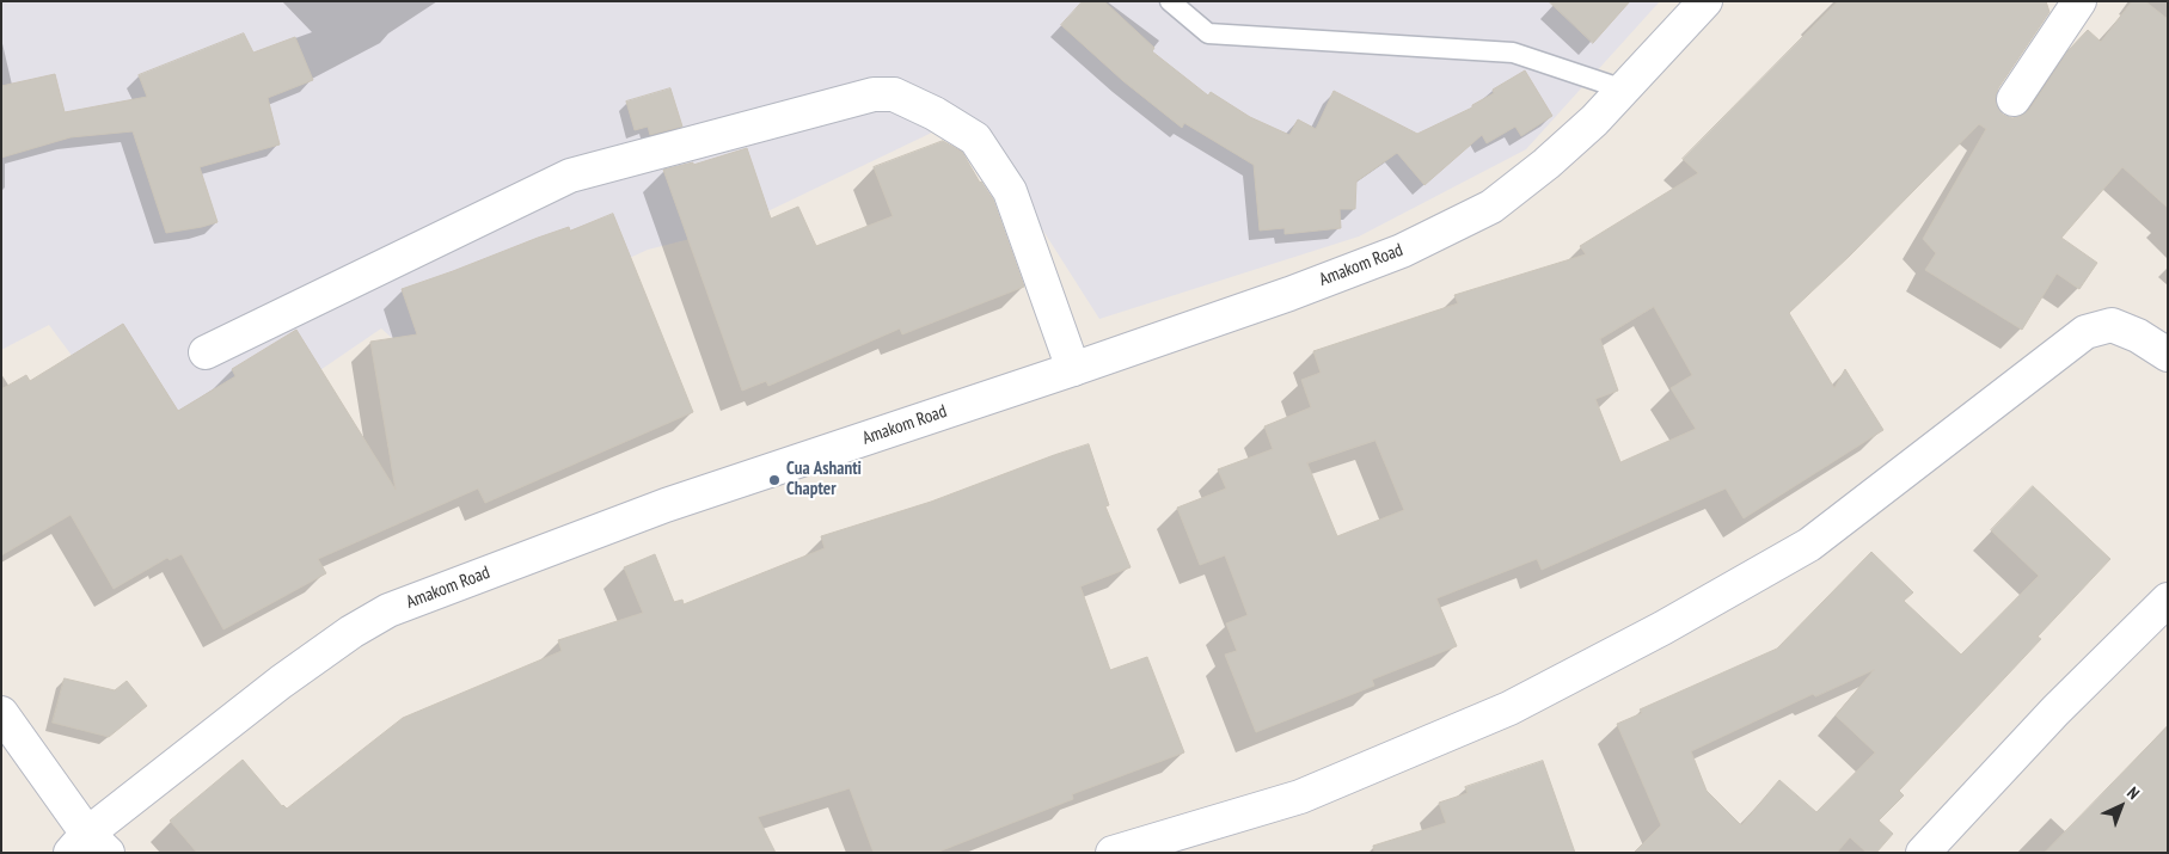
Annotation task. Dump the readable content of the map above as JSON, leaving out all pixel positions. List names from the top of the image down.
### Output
{
  "streets": {
    "street": ["Amakom Road"]
  },
  "places": ["Cua Ashanti Chapter"],
  "north": "top right"
}
